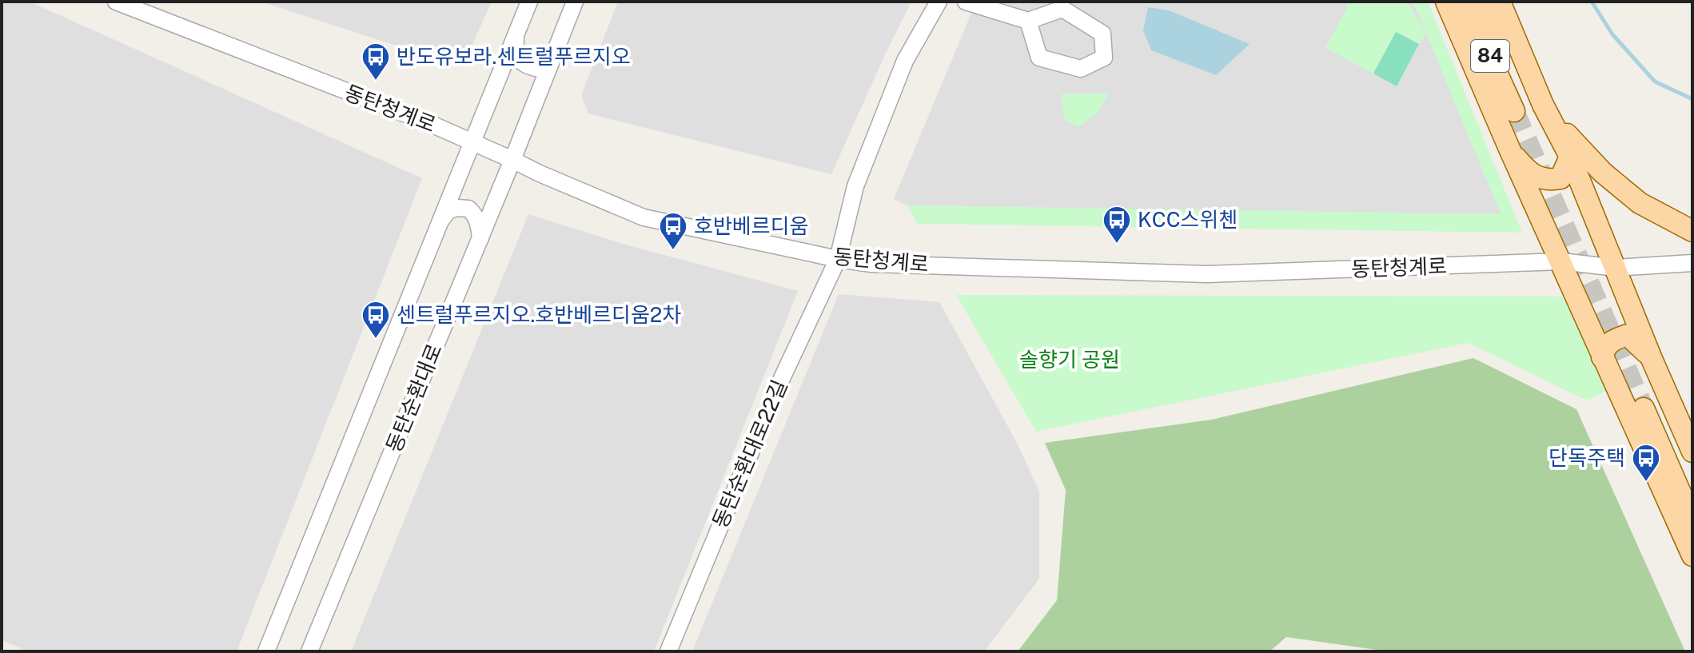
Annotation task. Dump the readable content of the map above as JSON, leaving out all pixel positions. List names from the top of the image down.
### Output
{
  "streets": {
    "main road": ["84"],
    "street": ["동탄청계로", "동탄순환대로", "동탄순환대로22길"]
  },
  "crossings": [
    ["동탄청계로", "동탄순환대로"],
    ["동탄청계로", "동탄순환대로22길"]
  ],
  "parks": ["솔향기 공원"],
  "places": {
    "bus stop": [
      "반도유보라.센트럴푸르지오",
      "KCC스위첸",
      "호반베르디움",
      "센트럴푸르지오.호반베르디움2차",
      "단독주택"
    ]
  }
}
